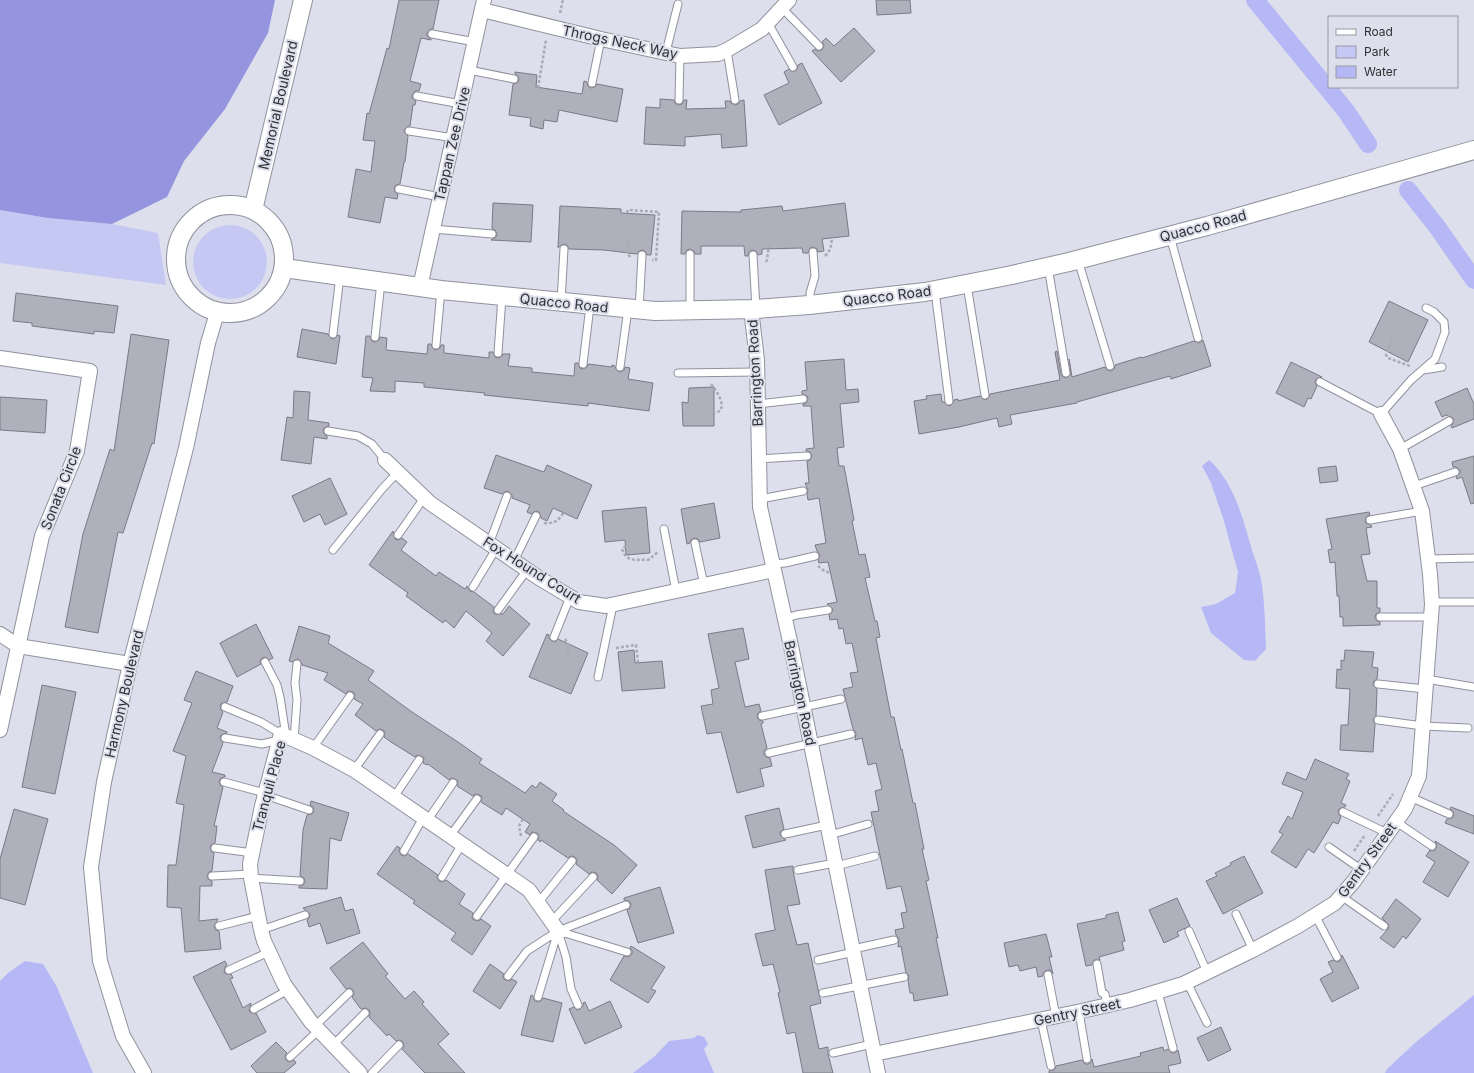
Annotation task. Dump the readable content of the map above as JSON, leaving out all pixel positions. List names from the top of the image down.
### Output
{
  "streets": {
    "street": [
      "Throgs Neck Way",
      "Memorial Boulevard",
      "Tappan Zee Drive",
      "Quacco Road",
      "Barrington Road",
      "Sonata Circle",
      "Fox Hound Court",
      "Harmony Boulevard",
      "Tranquil Place",
      "Gentry Street"
    ]
  },
  "crossings": [
    ["Throgs Neck Way", "Tappan Zee Drive"],
    ["Memorial Boulevard", "Quacco Road"],
    ["Memorial Boulevard", "Harmony Boulevard"],
    ["Tappan Zee Drive", "Quacco Road"],
    ["Quacco Road", "Barrington Road"],
    ["Quacco Road", "Harmony Boulevard"],
    ["Barrington Road", "Fox Hound Court"],
    ["Barrington Road", "Gentry Street"]
  ],
  "legend": ["Road", "Park", "Water"]
}
